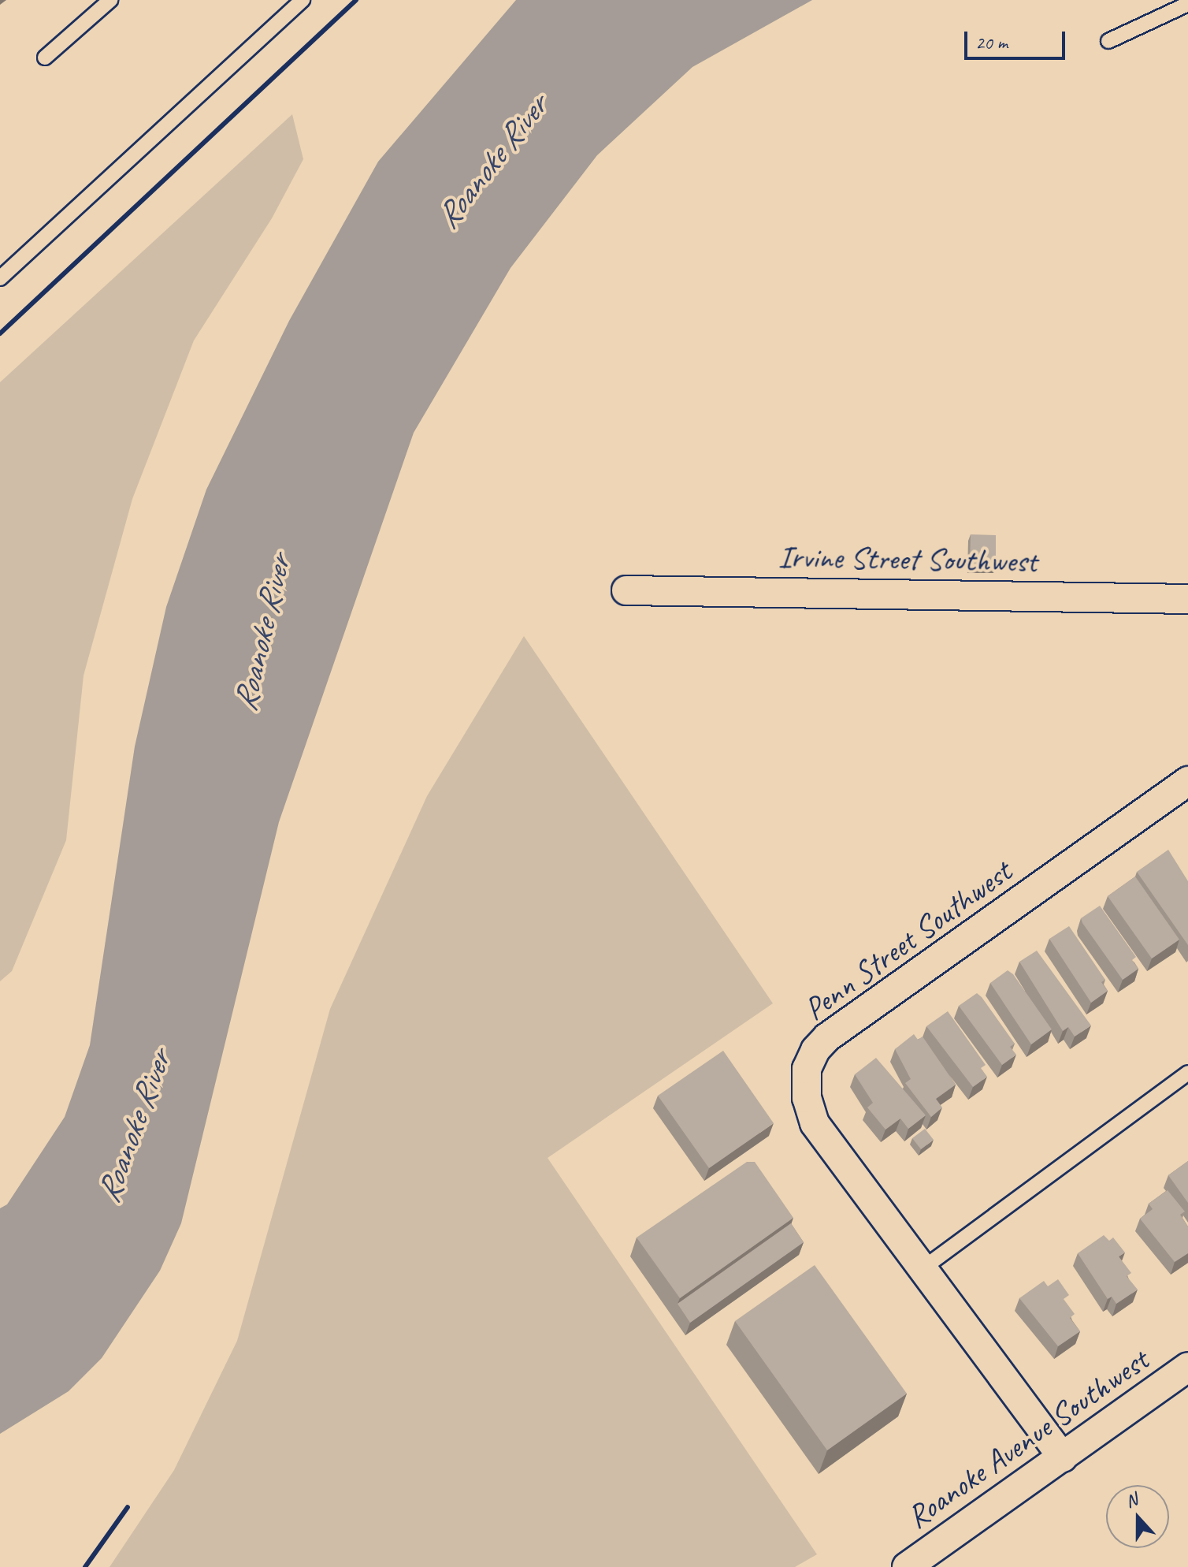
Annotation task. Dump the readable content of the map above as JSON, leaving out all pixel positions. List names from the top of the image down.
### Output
{
  "streets": {
    "street": ["Irvine Street Southwest", "Penn Street Southwest", "Roanoke Avenue Southwest"]
  },
  "water": ["Roanoke River"],
  "scale_bar": "20 m",
  "north": "top"
}
